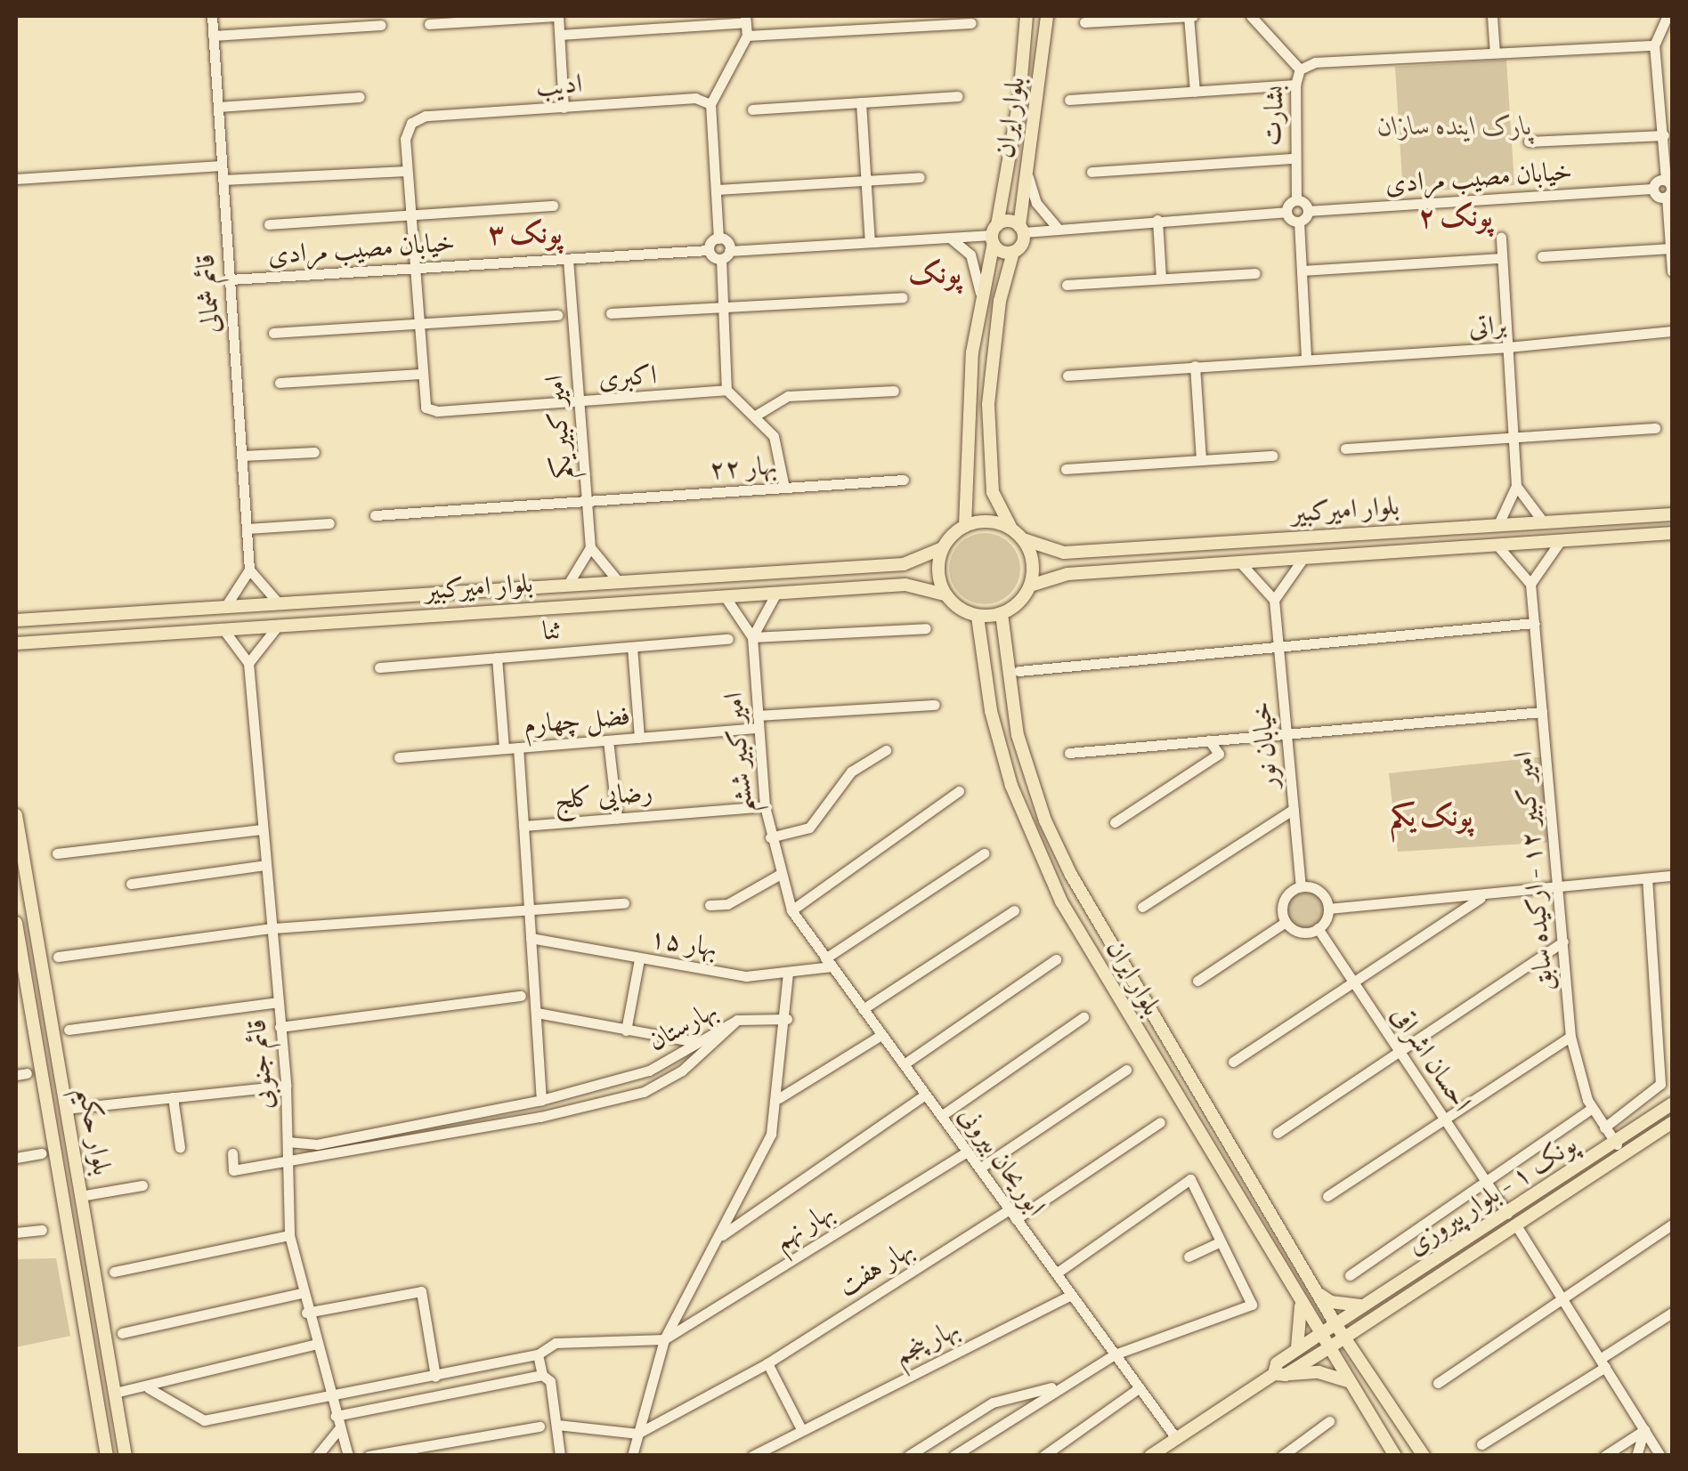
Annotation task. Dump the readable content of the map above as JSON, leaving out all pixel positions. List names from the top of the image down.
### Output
{
  "streets": {
    "main road": [
      "بلوار ایران",
      "بلوار امیرکبیر",
      "بلوار حکیم",
      "پونک ۱ - بلوار پیروزی"
    ],
    "street": [
      "ادیب",
      "بشارت",
      "خیابان مصیب مرادی",
      "قائم شمالی",
      "براتی",
      "اکبری",
      "امیر کبیر یکم",
      "بهار ۲۲",
      "ثنا",
      "فضل چهارم",
      "خیابان نور",
      "امیر کبیر ششم",
      "رضایی کلج",
      "امیر کبیر ۱۲ - ارکیده سابق",
      "بهار ۱۵",
      "بهارستان",
      "احسان اشراقی",
      "قائم جنوبی",
      "ابوریحان بیرونی",
      "بهار نهم",
      "بهار هفت",
      "بهار پنجم"
    ]
  },
  "crossings": [
    ["بلوار ایران", "بلوار امیرکبیر"],
    ["بلوار ایران", "پونک ۱ - بلوار پیروزی"],
    ["خیابان مصیب مرادی", "قائم شمالی"],
    ["خیابان مصیب مرادی", "امیر کبیر یکم"],
    ["اکبری", "امیر کبیر یکم"],
    ["امیر کبیر یکم", "بهار ۲۲"],
    ["بلوار امیرکبیر", "امیر کبیر ششم"],
    ["فضل چهارم", "امیر کبیر ششم"],
    ["فضل چهارم", "رضایی کلج"],
    ["خیابان نور", "احسان اشراقی"],
    ["امیر کبیر ششم", "رضایی کلج"],
    ["امیر کبیر ششم", "ابوریحان بیرونی"],
    ["امیر کبیر ۱۲ - ارکیده سابق", "پونک ۱ - بلوار پیروزی"],
    ["بهار ۱۵", "ابوریحان بیرونی"],
    ["بهارستان", "قائم جنوبی"],
    ["احسان اشراقی", "پونک ۱ - بلوار پیروزی"],
    ["ابوریحان بیرونی", "بهار نهم"],
    ["ابوریحان بیرونی", "بهار هفت"],
    ["ابوریحان بیرونی", "بهار پنجم"]
  ],
  "districts": [
    "پونک ۲",
    "پونک ۳",
    "پونک",
    "پونک یکم"
  ],
  "parks": ["پارک اینده سازان"]
}
